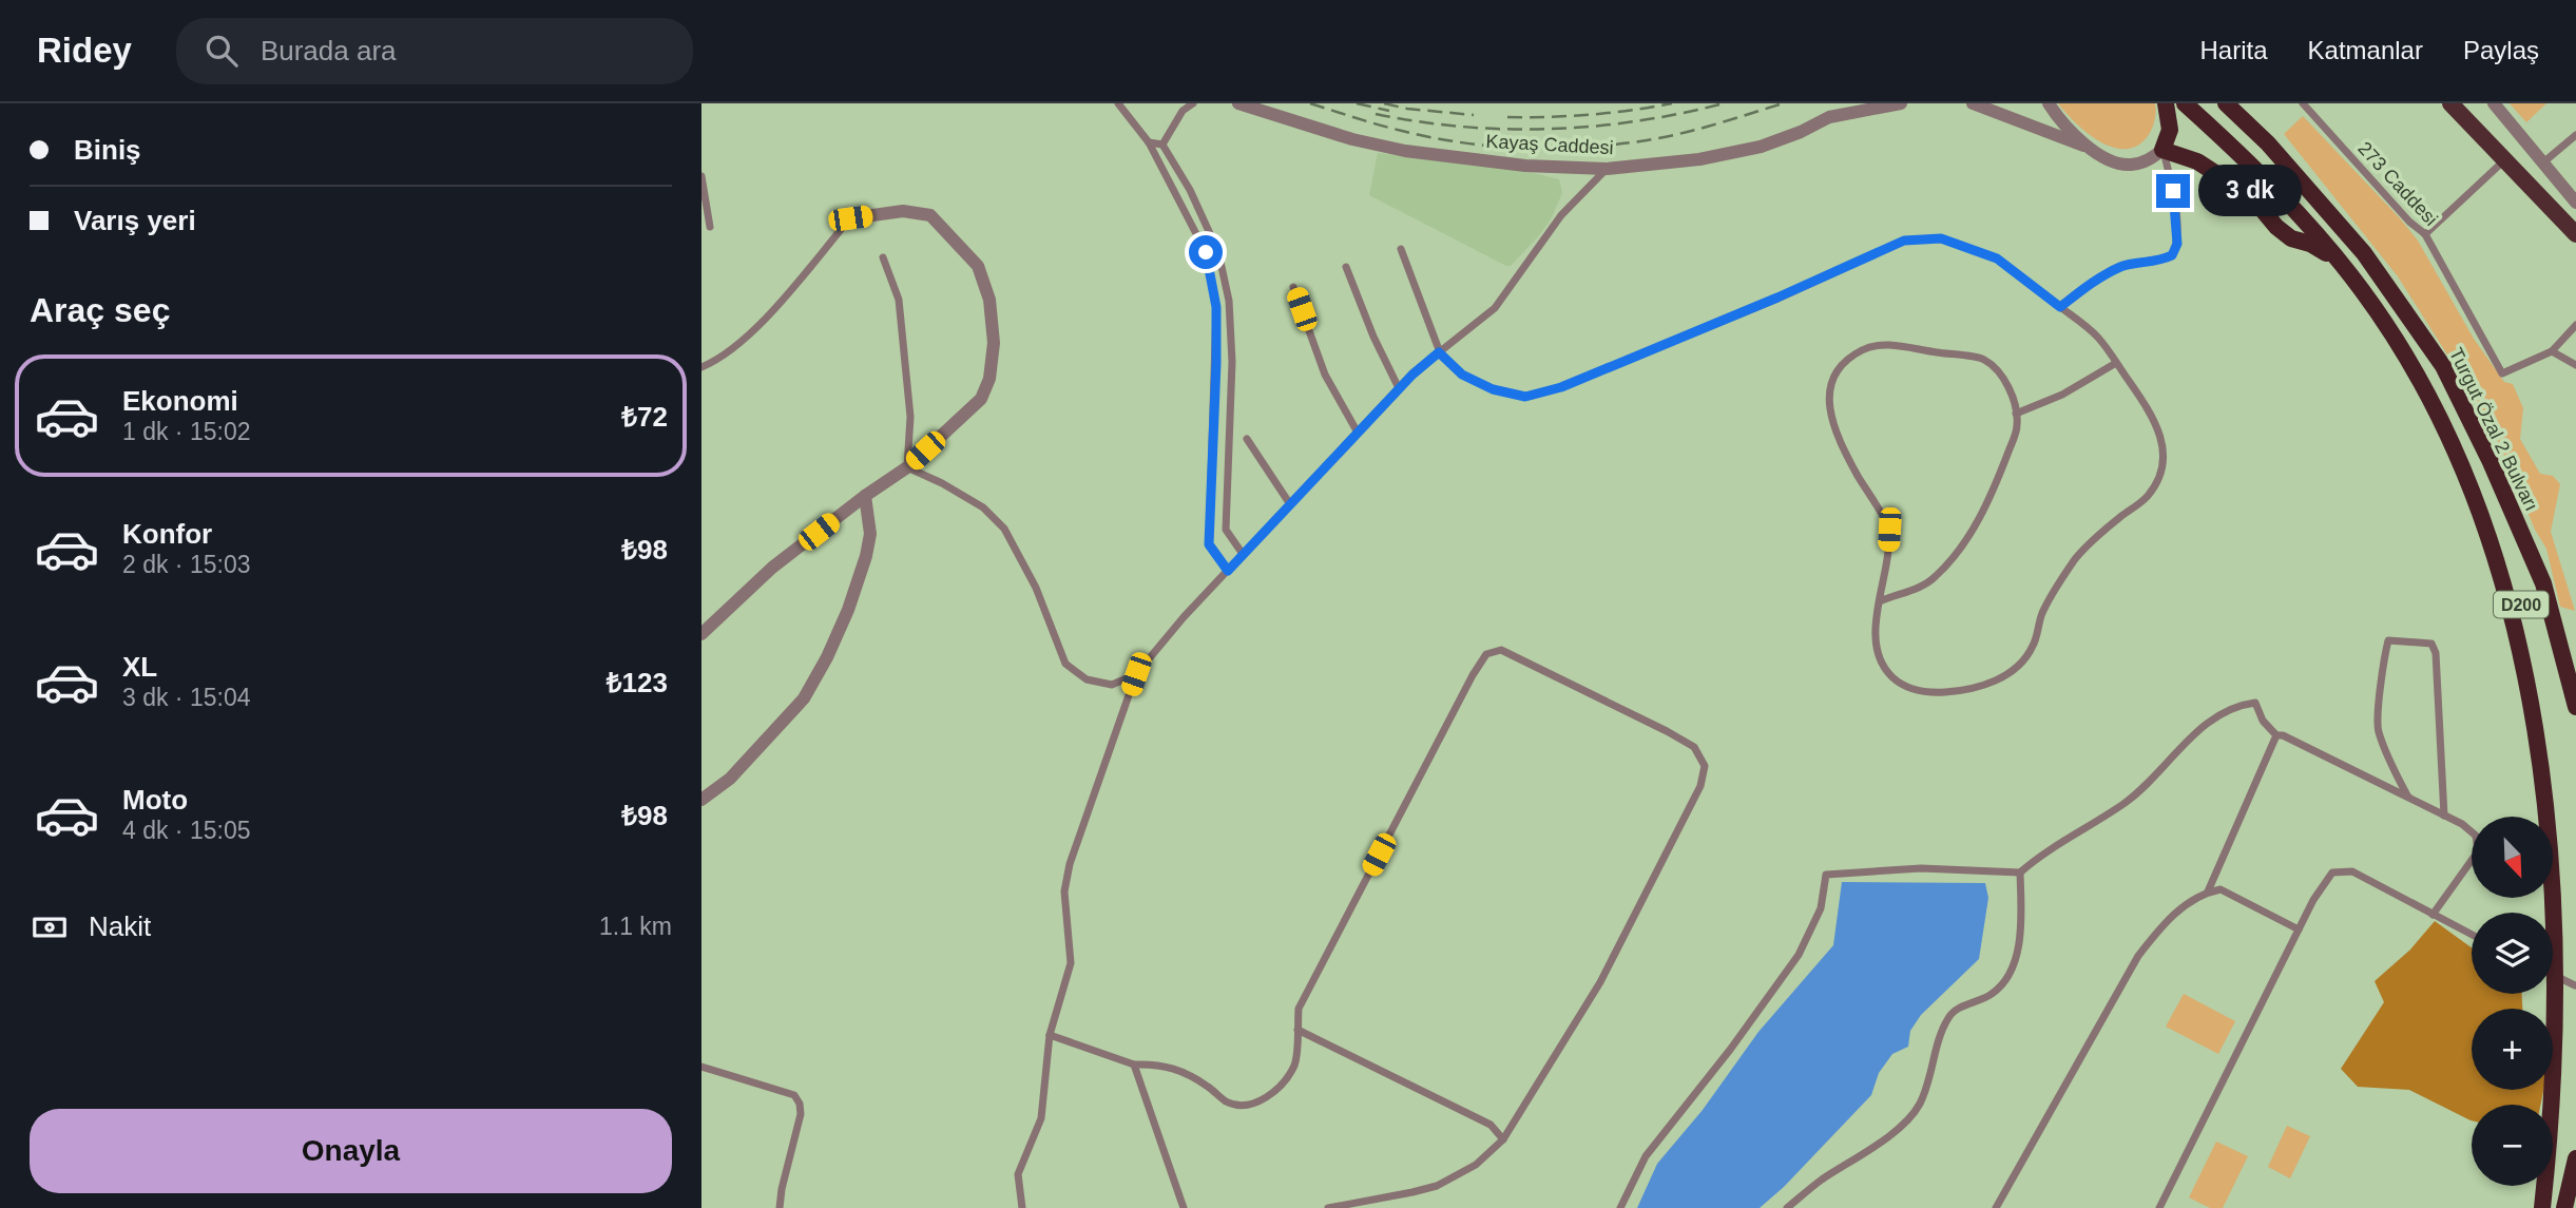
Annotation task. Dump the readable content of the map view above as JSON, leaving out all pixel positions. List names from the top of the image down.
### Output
{
  "streets": {
    "highway": ["Turgut Özal 2 Bulvarı", "D200"],
    "street": ["Kayaş Caddesi", "273 Caddesi"]
  },
  "north": "bottom right",
  "page": {
    "header": "Ridey",
    "search": "Burada ara",
    "nav": ["Harita", "Katmanlar", "Paylaş"],
    "banner": ["Biniş", "Varış yeri"],
    "bubble": "3 dk",
    "heading": "Araç seç",
    "list": [
      {
        "name": "Ekonomi",
        "note": "1 dk · 15:02",
        "value": "₺72"
      },
      {
        "name": "Konfor",
        "note": "2 dk · 15:03",
        "value": "₺98"
      },
      {
        "name": "XL",
        "note": "3 dk · 15:04",
        "value": "₺123"
      },
      {
        "name": "Moto",
        "note": "4 dk · 15:05",
        "value": "₺98"
      }
    ],
    "map_buttons": ["+", "−"],
    "pay": ["Nakit", "1.1 km"],
    "buttons": "Onayla"
  }
}
